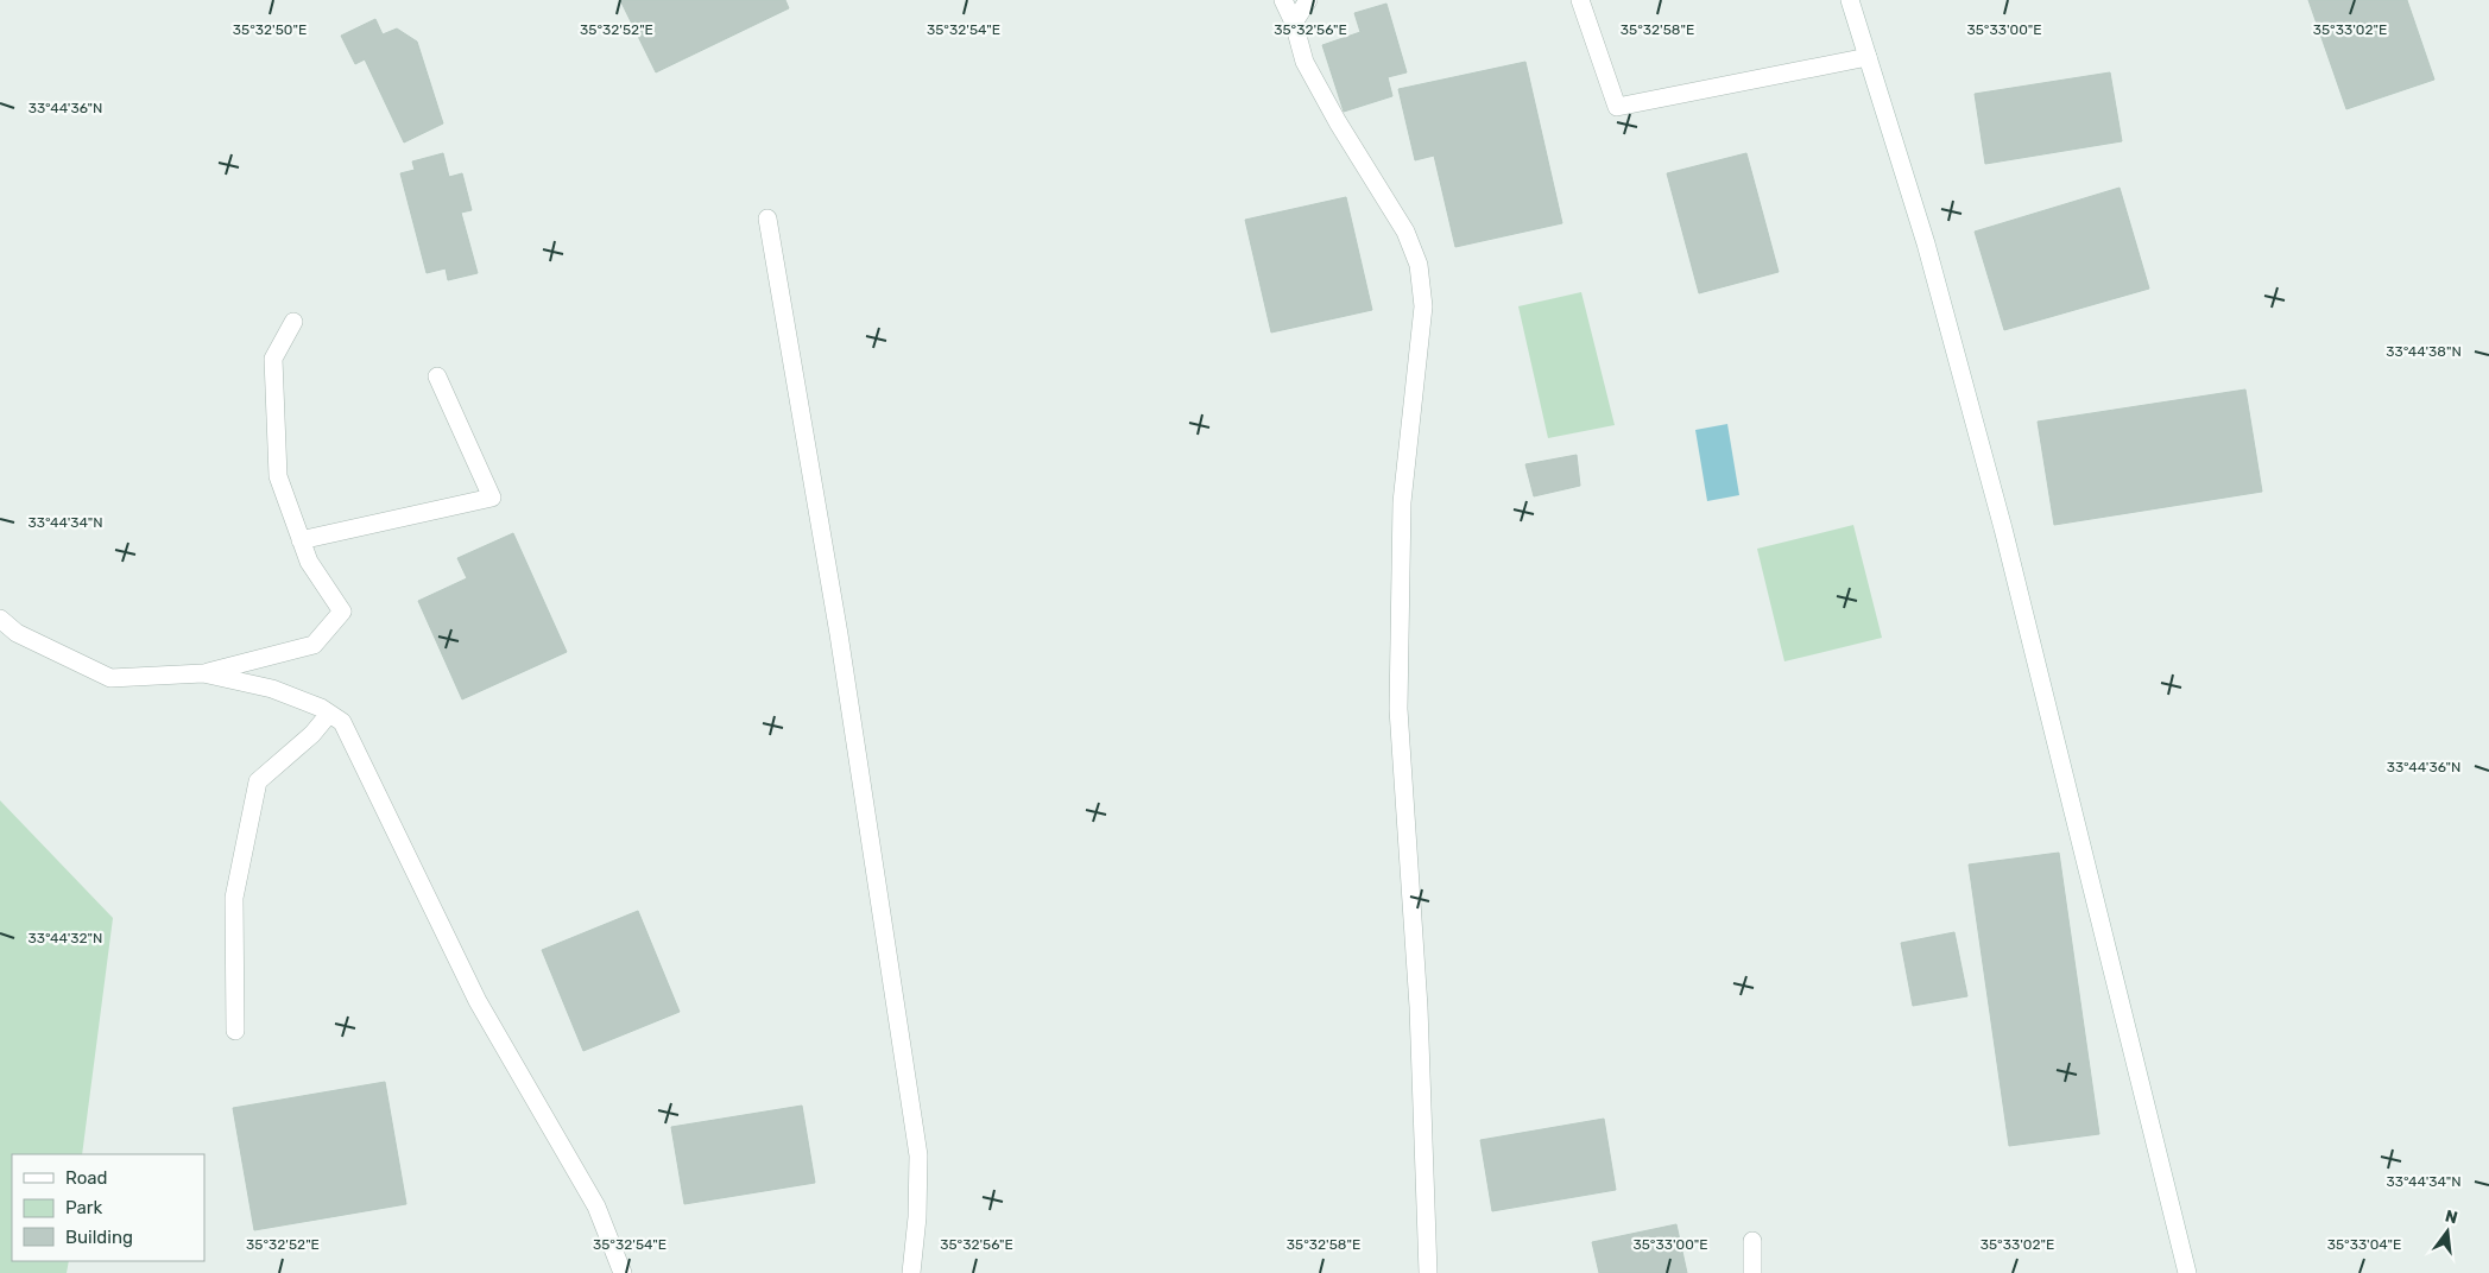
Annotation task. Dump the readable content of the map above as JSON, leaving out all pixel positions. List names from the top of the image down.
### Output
{
  "legend": ["Road", "Park", "Building"],
  "north": "top",
  "coordinates": [
    "35°32'50\"E",
    "35°32'52\"E",
    "35°32'54\"E",
    "35°32'58\"E",
    "35°33'00\"E",
    "35°33'02\"E",
    "35°32'56\"E",
    "33°44'36\"N",
    "33°44'38\"N",
    "33°44'34\"N",
    "33°44'32\"N",
    "35°33'04\"E"
  ]
}
